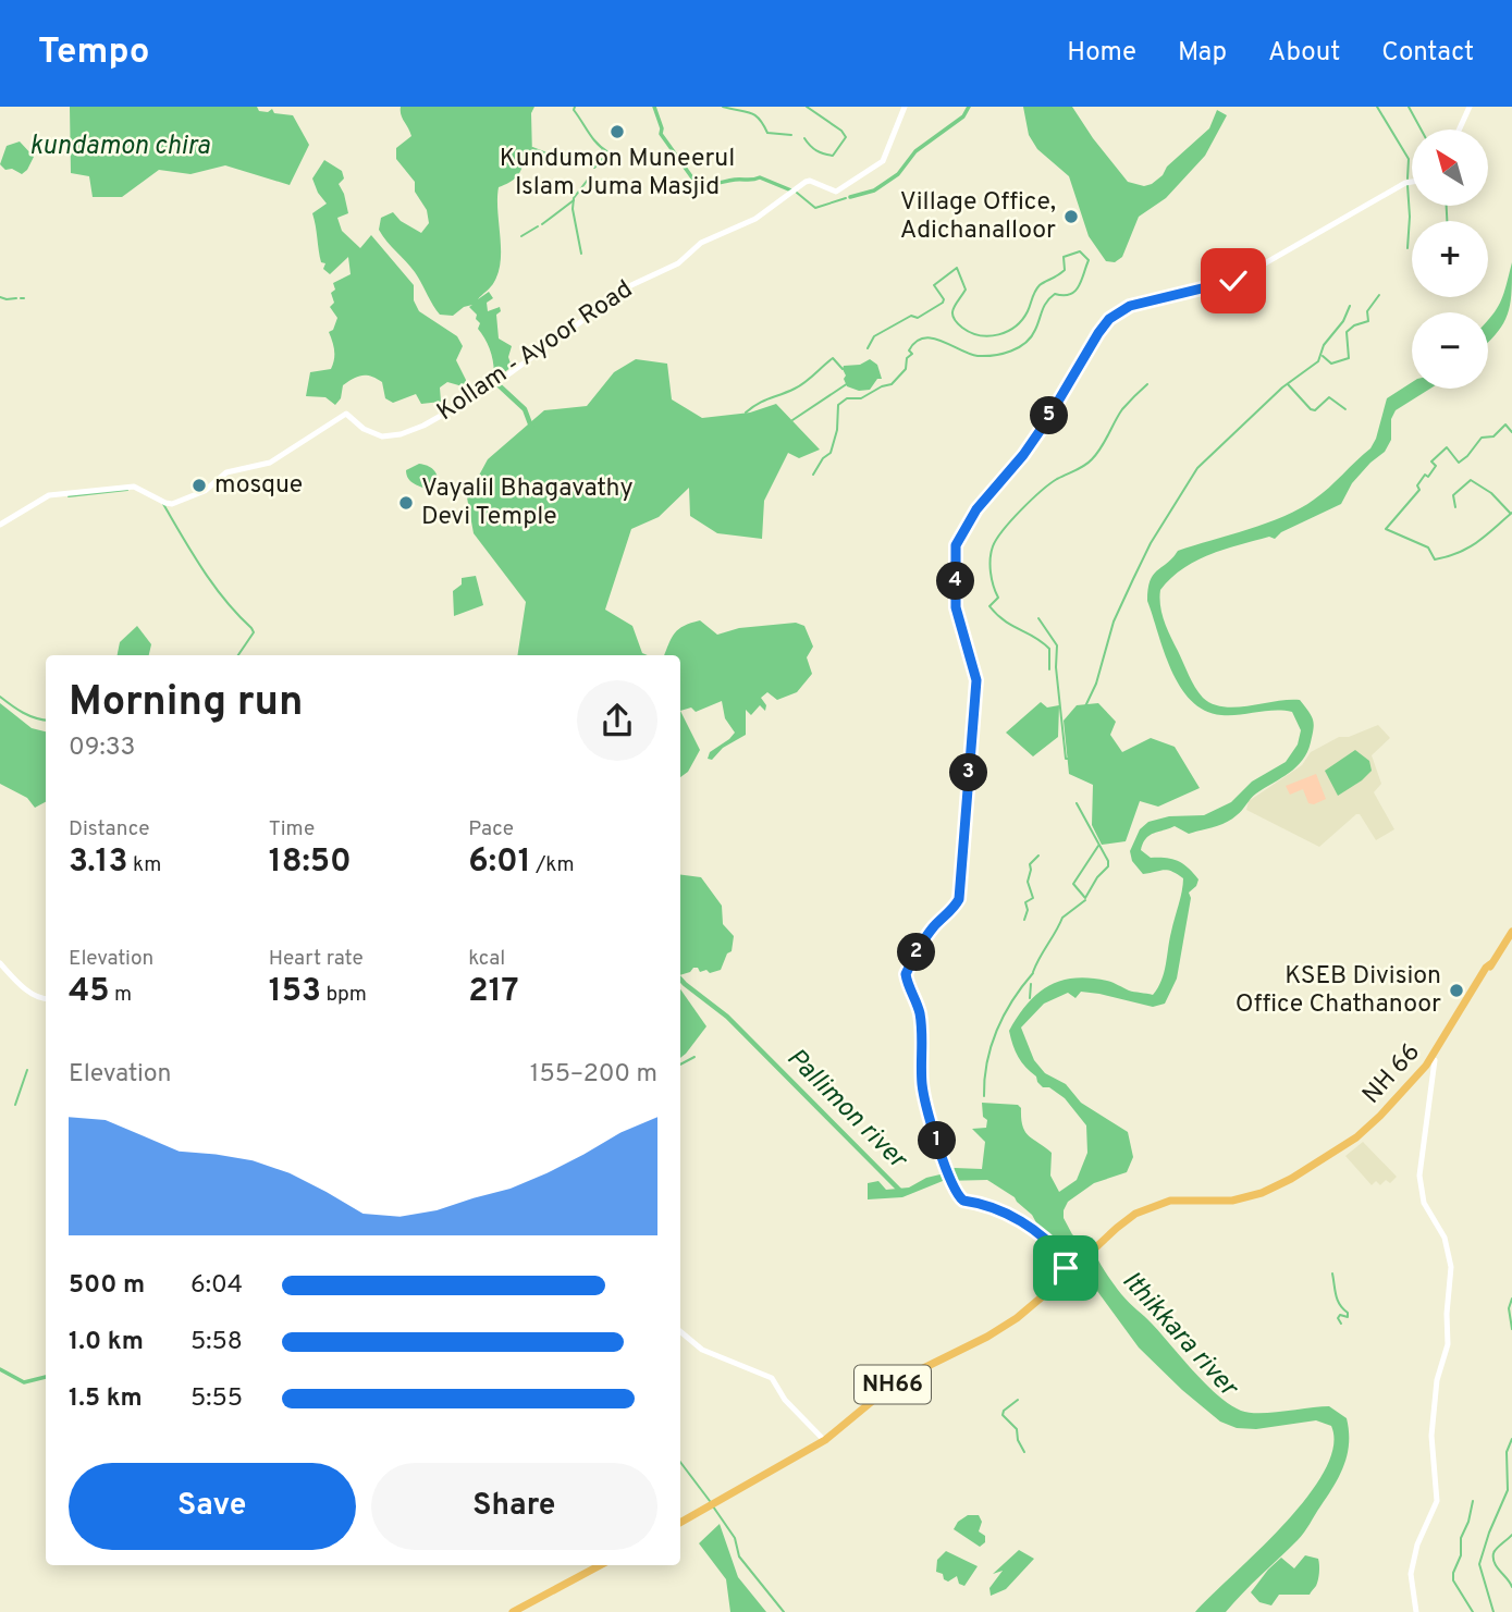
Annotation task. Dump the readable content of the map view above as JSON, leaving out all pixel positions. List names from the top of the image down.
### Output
{
  "streets": {
    "highway": ["NH 66", "NH66"],
    "main road": ["Kollam - Ayoor Road"]
  },
  "crossings": [
    ["NH 66", "NH66"]
  ],
  "water": ["kundamon chira", "Pallimon river", "Ithikkara river"],
  "places": [
    "Kundumon Muneerul Islam Juma Masjid",
    "Village Office, Adichanalloor",
    "mosque",
    "Vayalil Bhagavathy Devi Temple",
    "KSEB Division Office Chathanoor"
  ],
  "north": "top left",
  "page": {
    "header": "Tempo",
    "nav": [
      "Home",
      "Map",
      "About",
      "Contact"
    ],
    "map_buttons": ["+", "−"],
    "pins": [
      "5",
      "4",
      "3",
      "2",
      "1"
    ],
    "heading": ["Morning run", "09:33"],
    "stats": [
      ["Distance", "3.13 km"],
      ["Time", "18:50"],
      ["Pace", "6:01 /km"],
      ["Elevation", "45 m"],
      ["Heart rate", "153 bpm"],
      ["kcal", "217"]
    ],
    "chart": ["Elevation", "155–200 m"],
    "list": [
      {
        "name": "500 m",
        "note": "6:04"
      },
      {
        "name": "1.0 km",
        "note": "5:58"
      },
      {
        "name": "1.5 km",
        "note": "5:55"
      }
    ],
    "buttons": ["Save", "Share"]
  }
}
